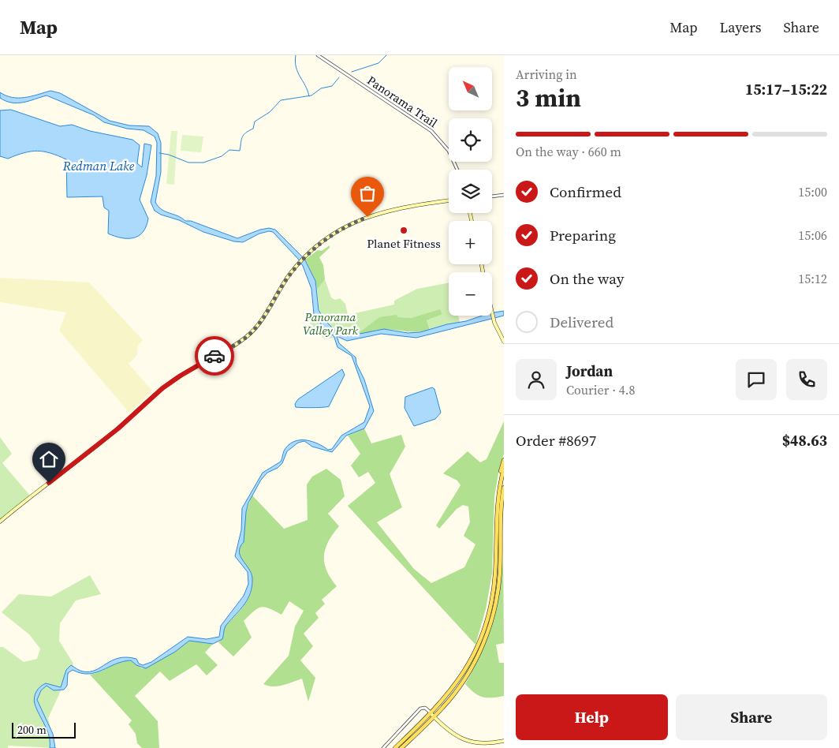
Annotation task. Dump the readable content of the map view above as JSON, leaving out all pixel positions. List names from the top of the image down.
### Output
{
  "streets": {
    "street": ["Panorama Trail"]
  },
  "water": ["Redman Lake"],
  "parks": ["Panorama Valley Park"],
  "places": ["Planet Fitness"],
  "scale_bar": "200 m",
  "north": "top left",
  "page": {
    "header": "Map",
    "nav": ["Map", "Layers", "Share"],
    "heading": ["3 min", "Arriving in", "15:17–15:22"],
    "panel": [
      "Jordan",
      "Courier · 4.8",
      "Order #8697",
      "$48.63"
    ],
    "map_buttons": ["+", "−"],
    "bar": "On the way · 660 m",
    "list": [
      ["Confirmed", "15:00"],
      ["Preparing", "15:06"],
      ["On the way", "15:12"],
      "Delivered"
    ],
    "buttons": ["Help", "Share"],
    "scale": "200 m"
  }
}
